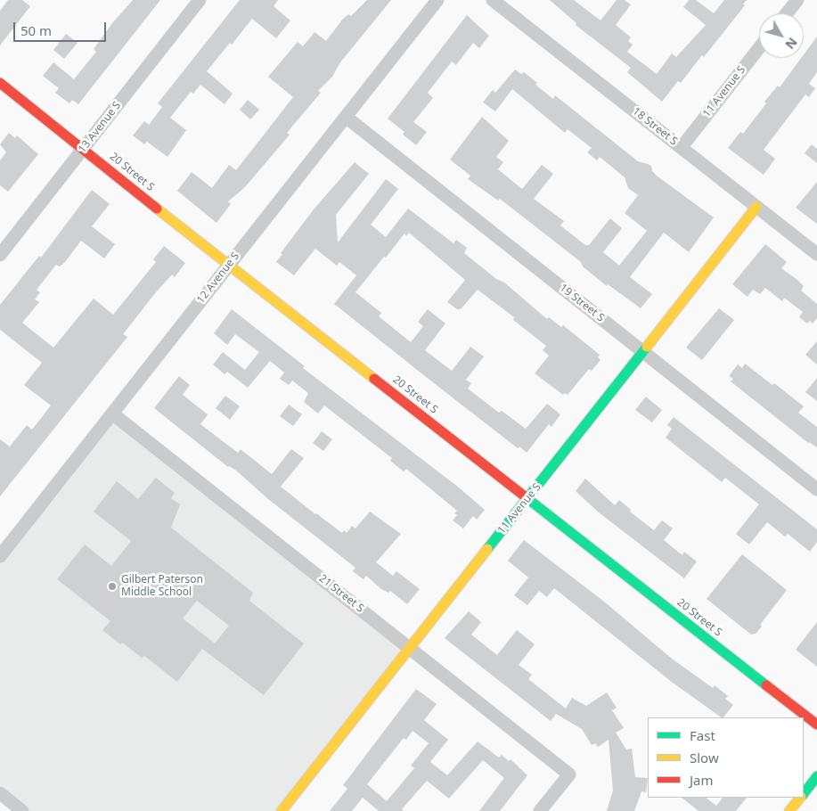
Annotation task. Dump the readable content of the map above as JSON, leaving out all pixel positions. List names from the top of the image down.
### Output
{
  "streets": {
    "street": [
      "11 Avenue S",
      "18 Street S",
      "13 Avenue S",
      "20 Street S",
      "12 Avenue S",
      "19 Street S",
      "21 Street S"
    ]
  },
  "crossings": [
    ["11 Avenue S", "18 Street S"],
    ["11 Avenue S", "20 Street S"],
    ["11 Avenue S", "19 Street S"],
    ["11 Avenue S", "21 Street S"],
    ["13 Avenue S", "20 Street S"],
    ["20 Street S", "12 Avenue S"],
    ["12 Avenue S", "19 Street S"],
    ["12 Avenue S", "21 Street S"]
  ],
  "places": ["Gilbert Paterson Middle School"],
  "legend": ["Fast", "Slow", "Jam"],
  "scale_bar": "50 m",
  "north": "bottom right"
}
